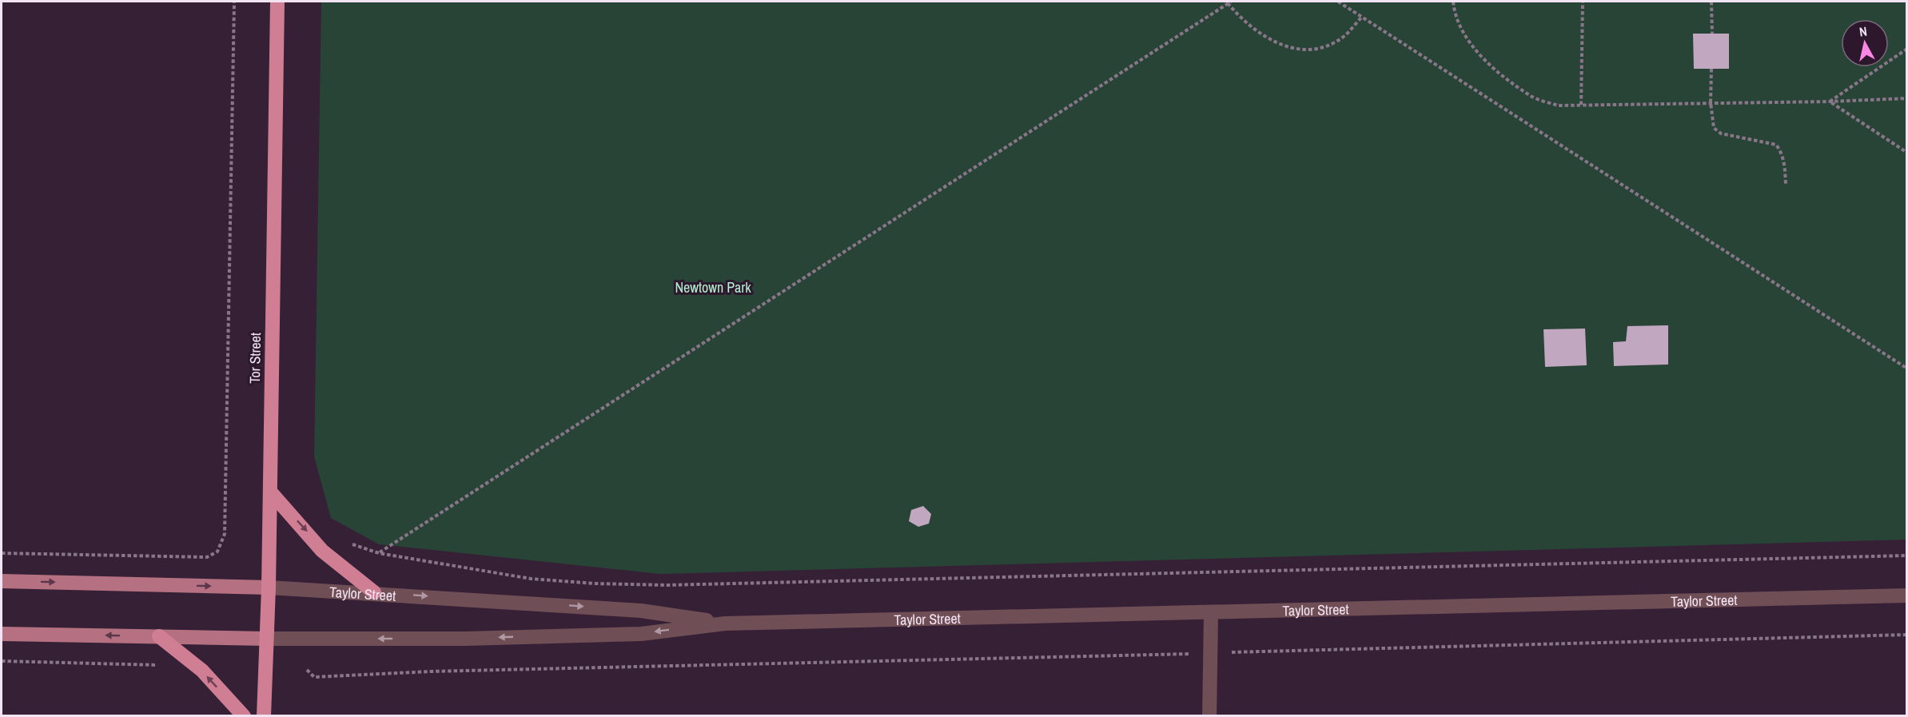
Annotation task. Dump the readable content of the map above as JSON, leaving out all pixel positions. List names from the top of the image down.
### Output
{
  "streets": {
    "highway": ["Tor Street"],
    "main road": ["Taylor Street"]
  },
  "crossings": [
    ["Tor Street", "Taylor Street"]
  ],
  "parks": ["Newtown Park"],
  "north": "top"
}
